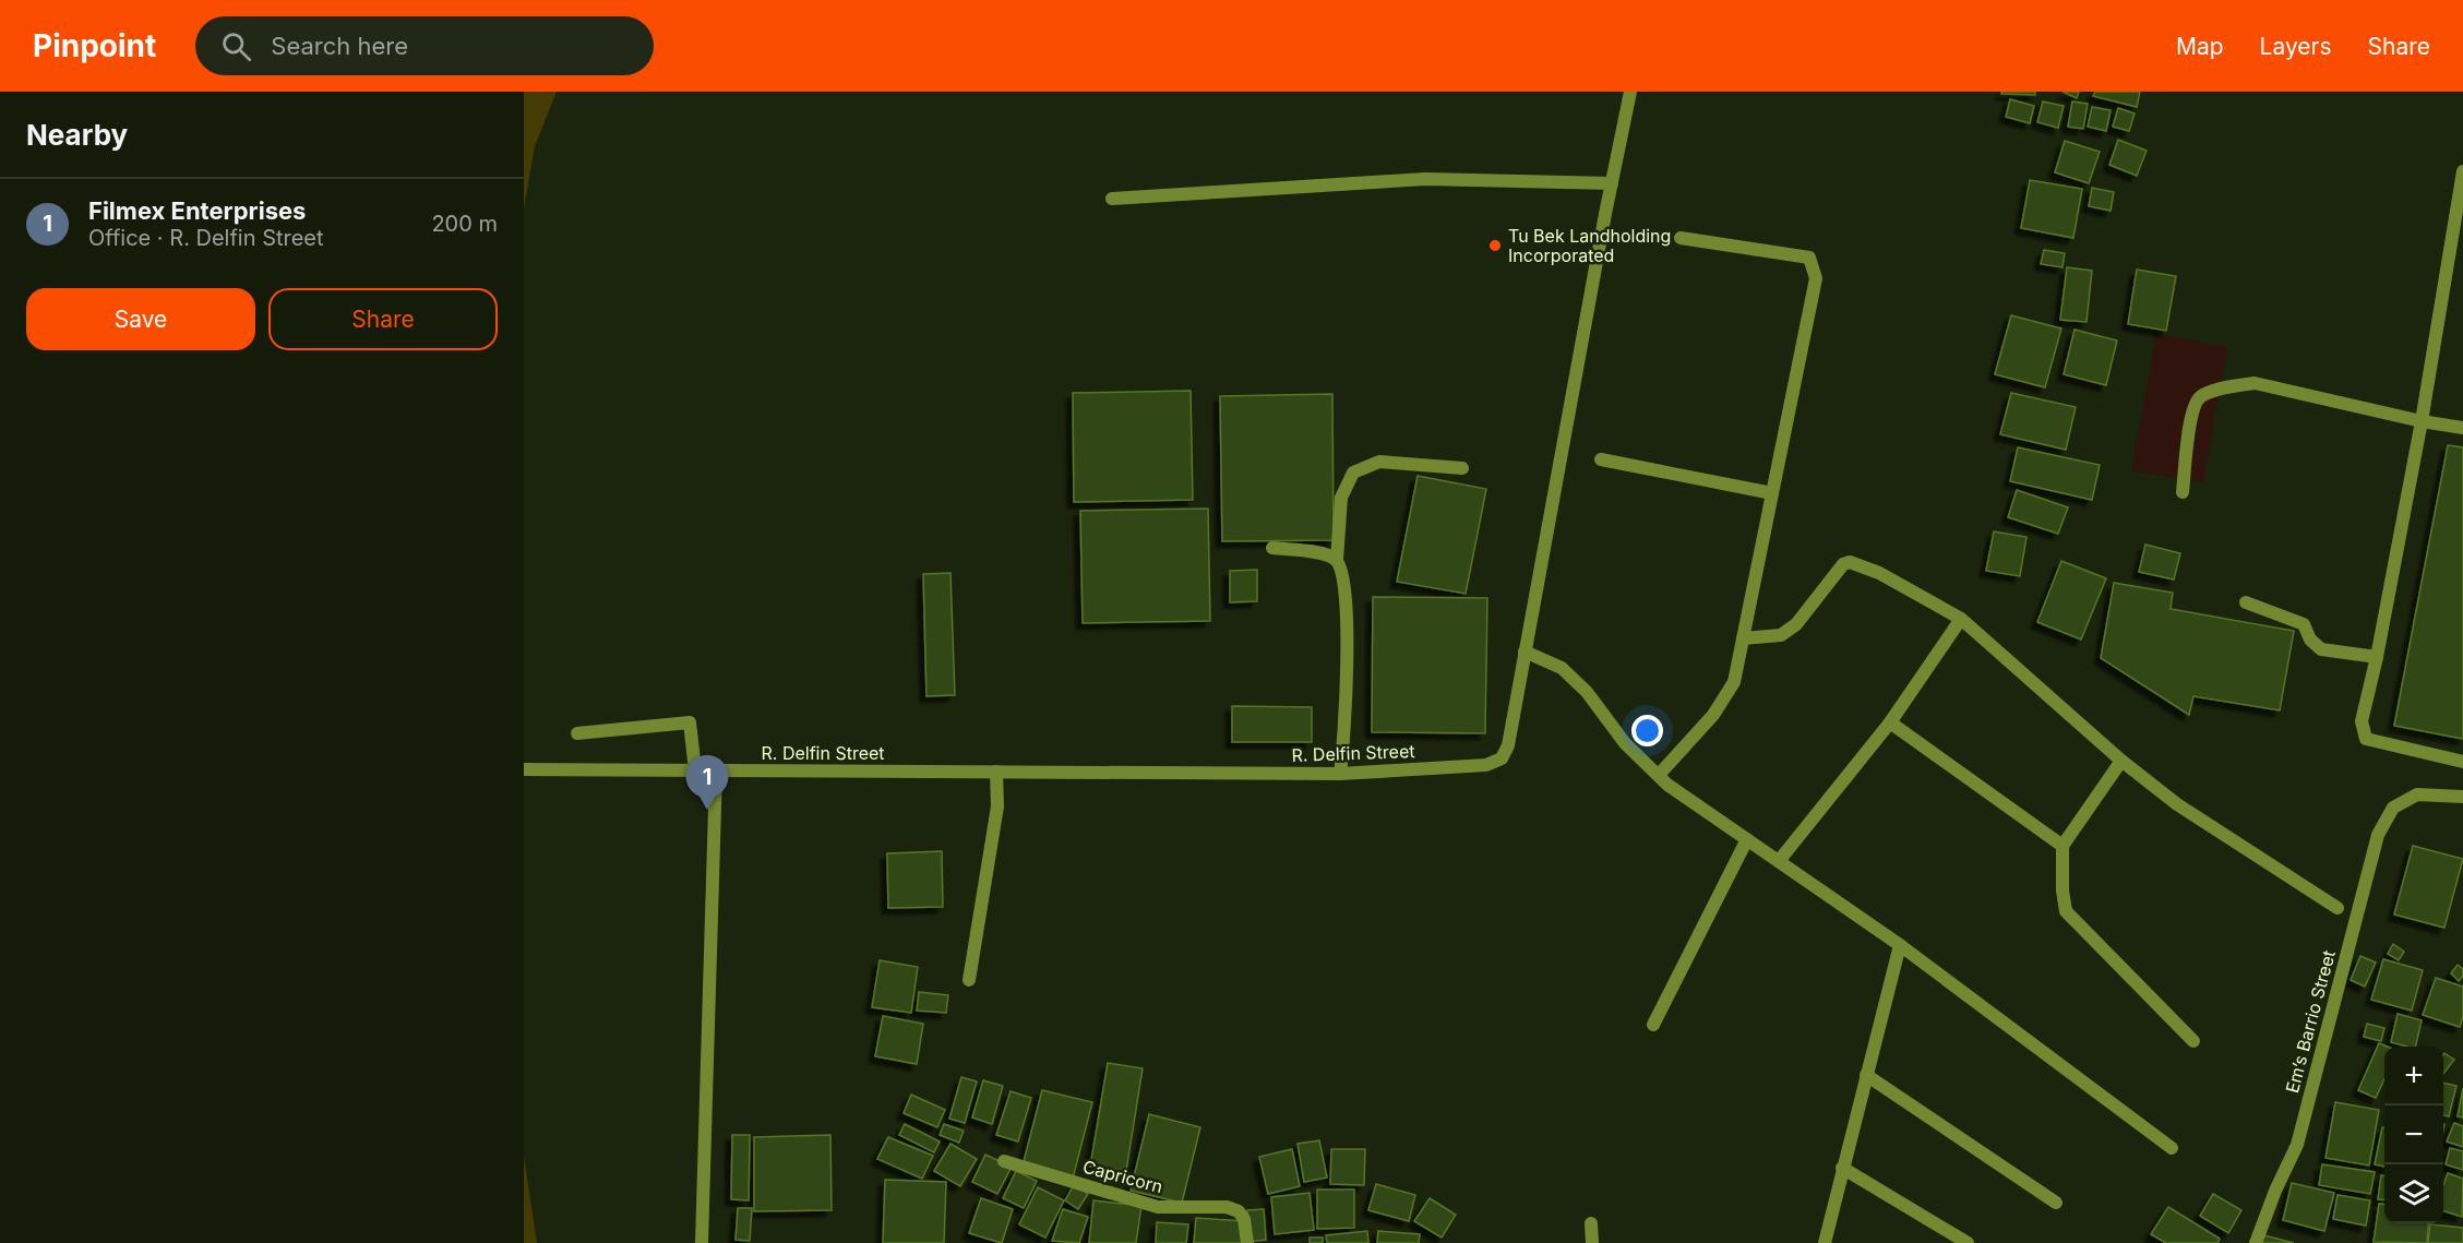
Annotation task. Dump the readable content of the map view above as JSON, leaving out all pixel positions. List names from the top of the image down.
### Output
{
  "streets": {
    "street": ["R. Delfin Street", "Em’s Barrio Street", "Capricorn"]
  },
  "places": ["Tu Bek Landholding Incorporated"],
  "page": {
    "header": "Pinpoint",
    "search": "Search here",
    "nav": ["Map", "Layers", "Share"],
    "heading": "Nearby",
    "list": [
      {
        "mark": "1",
        "name": "Filmex Enterprises",
        "note": "Office · R. Delfin Street",
        "value": "200 m"
      }
    ],
    "buttons": ["Save", "Share"],
    "pins": "1",
    "map_buttons": ["+", "−"]
  }
}
